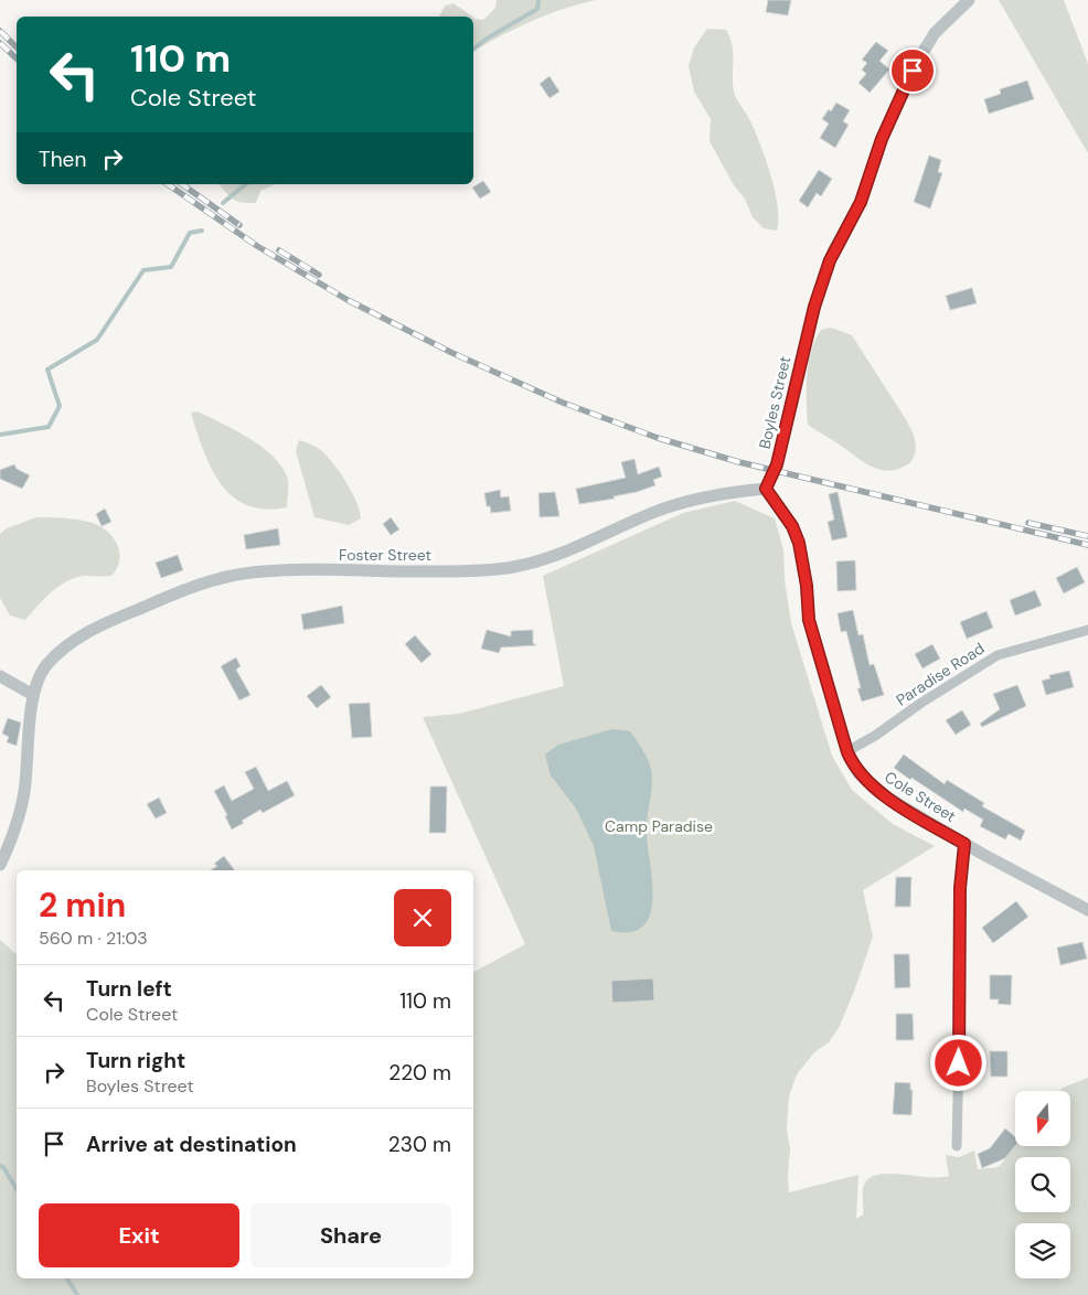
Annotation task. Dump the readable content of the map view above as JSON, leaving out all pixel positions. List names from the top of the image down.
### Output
{
  "streets": {
    "street": [
      "Boyles Street",
      "Foster Street",
      "Paradise Road",
      "Cole Street"
    ]
  },
  "crossings": [
    ["Boyles Street", "Foster Street"],
    ["Boyles Street", "Cole Street"],
    ["Foster Street", "Cole Street"],
    ["Paradise Road", "Cole Street"]
  ],
  "parks": ["Camp Paradise"],
  "north": "bottom",
  "page": {
    "turn": ["110 m", "Cole Street"],
    "then": "Then",
    "heading": ["2 min", "560 m · 21:03"],
    "list": [
      {
        "name": "Turn left",
        "note": "Cole Street",
        "value": "110 m"
      },
      {
        "name": "Turn right",
        "note": "Boyles Street",
        "value": "220 m"
      },
      {
        "name": "Arrive at destination",
        "value": "230 m"
      }
    ],
    "buttons": ["Exit", "Share"]
  }
}
